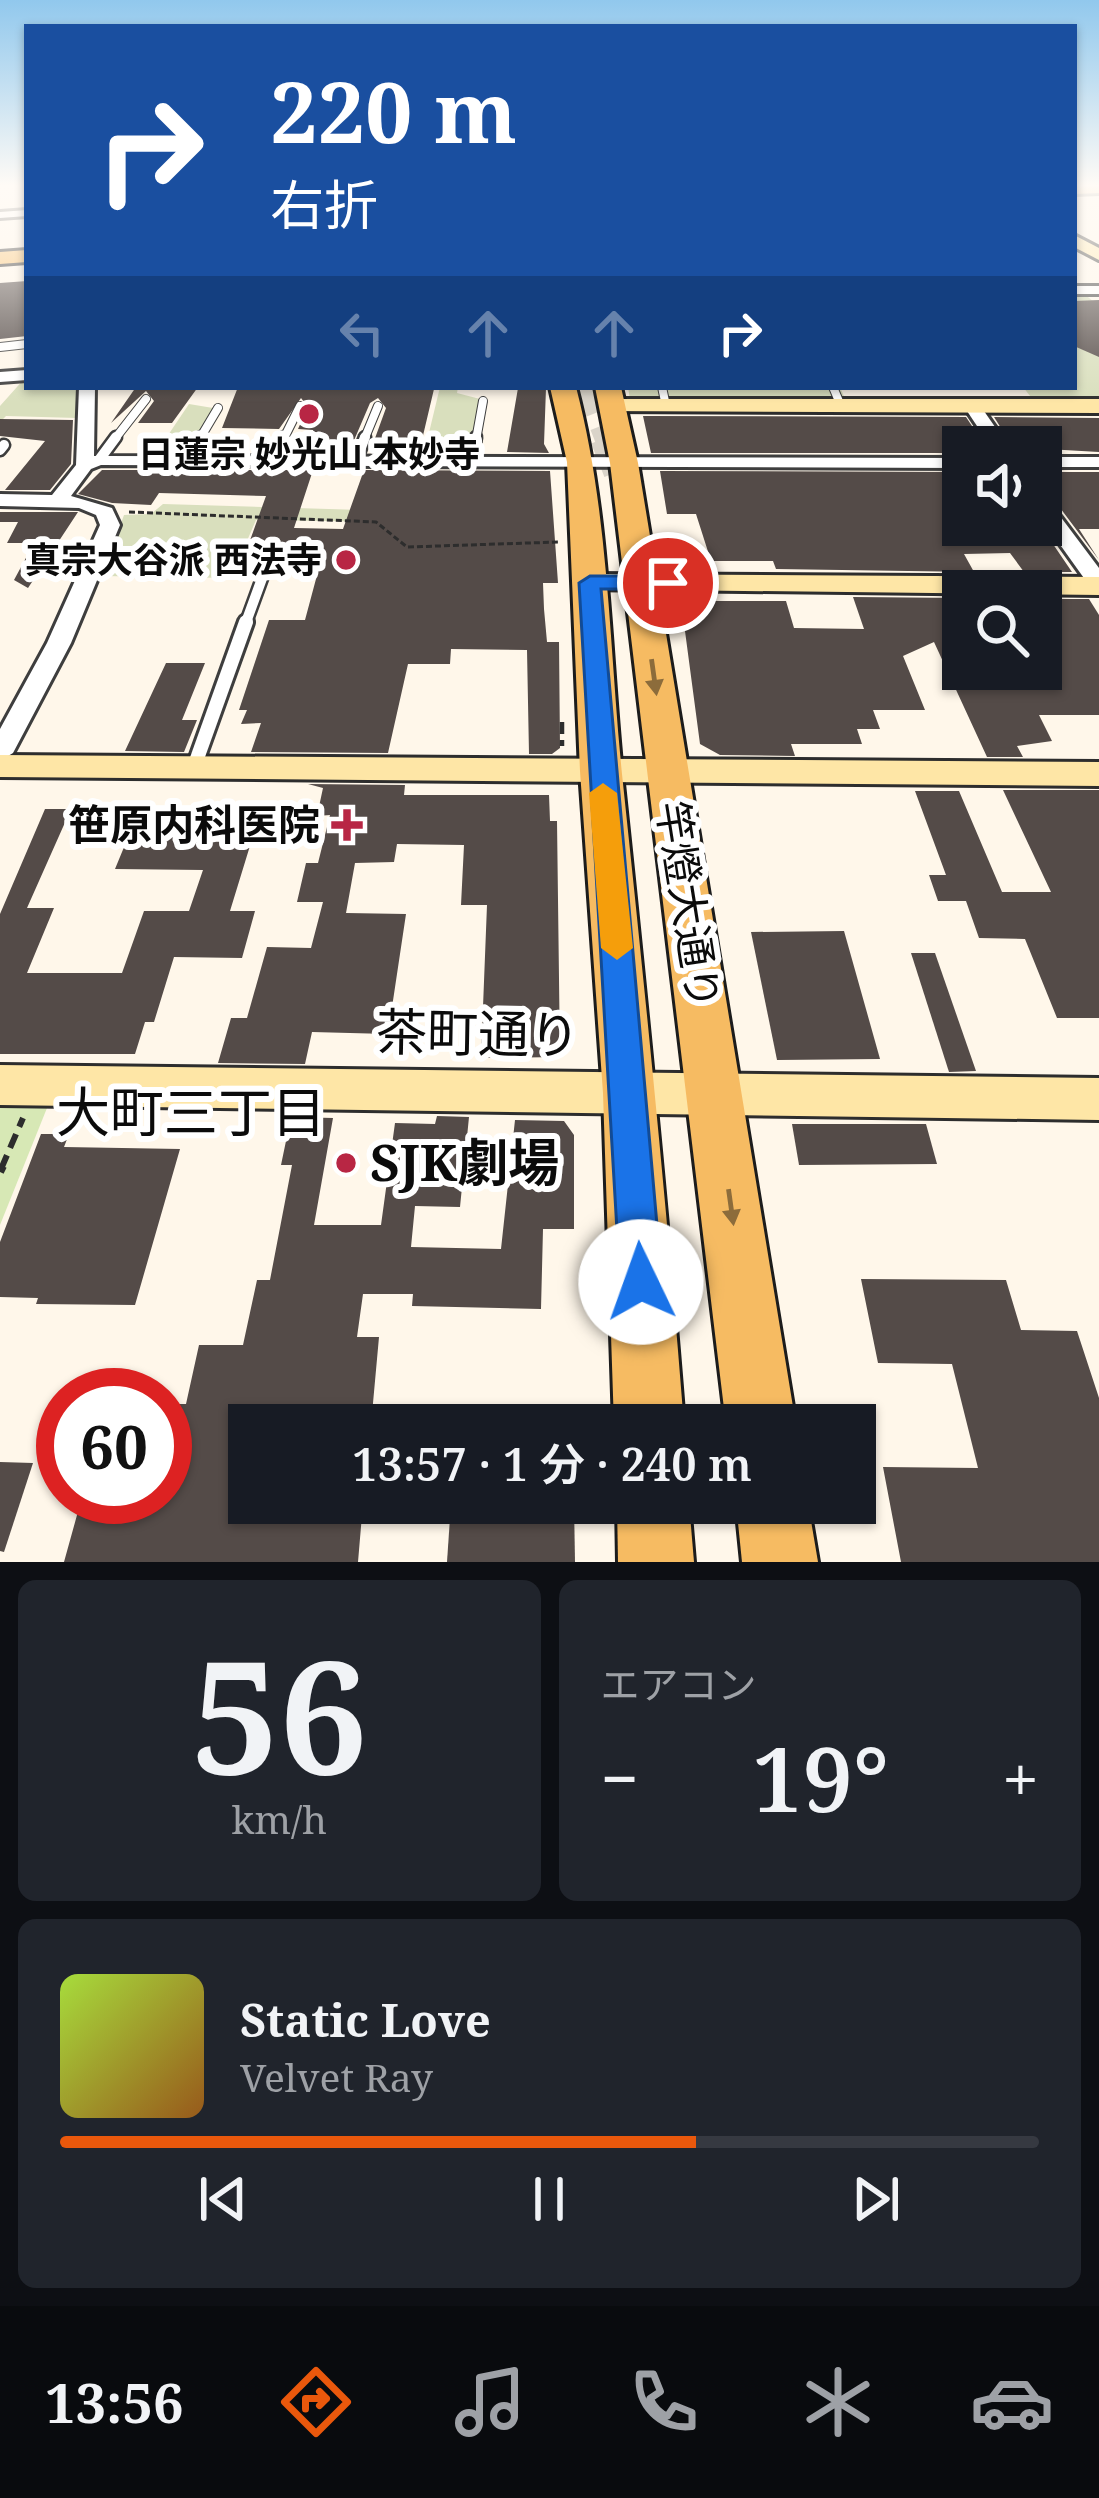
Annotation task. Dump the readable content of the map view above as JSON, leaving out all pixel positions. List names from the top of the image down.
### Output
{
  "streets": {
    "main road": ["竿燈大通り"],
    "street": ["茶町通り"]
  },
  "crossings": [
    ["竿燈大通り", "茶町通り"]
  ],
  "districts": ["大町三丁目"],
  "places": {
    "other": ["日蓮宗 妙光山 本妙寺", "真宗大谷派 西法寺", "SJK劇場"],
    "health": ["笹原内科医院"]
  },
  "page": {
    "turn": ["220 m", "右折"],
    "limit": "60",
    "trip": "13:57 · 1 分 · 240 m",
    "tile": [
      ["56", "km/h"],
      "エアコン"
    ],
    "heat": ["−", "19°", "+"],
    "song": ["Static Love", "Velvet Ray"],
    "tabs": "13:56"
  }
}
